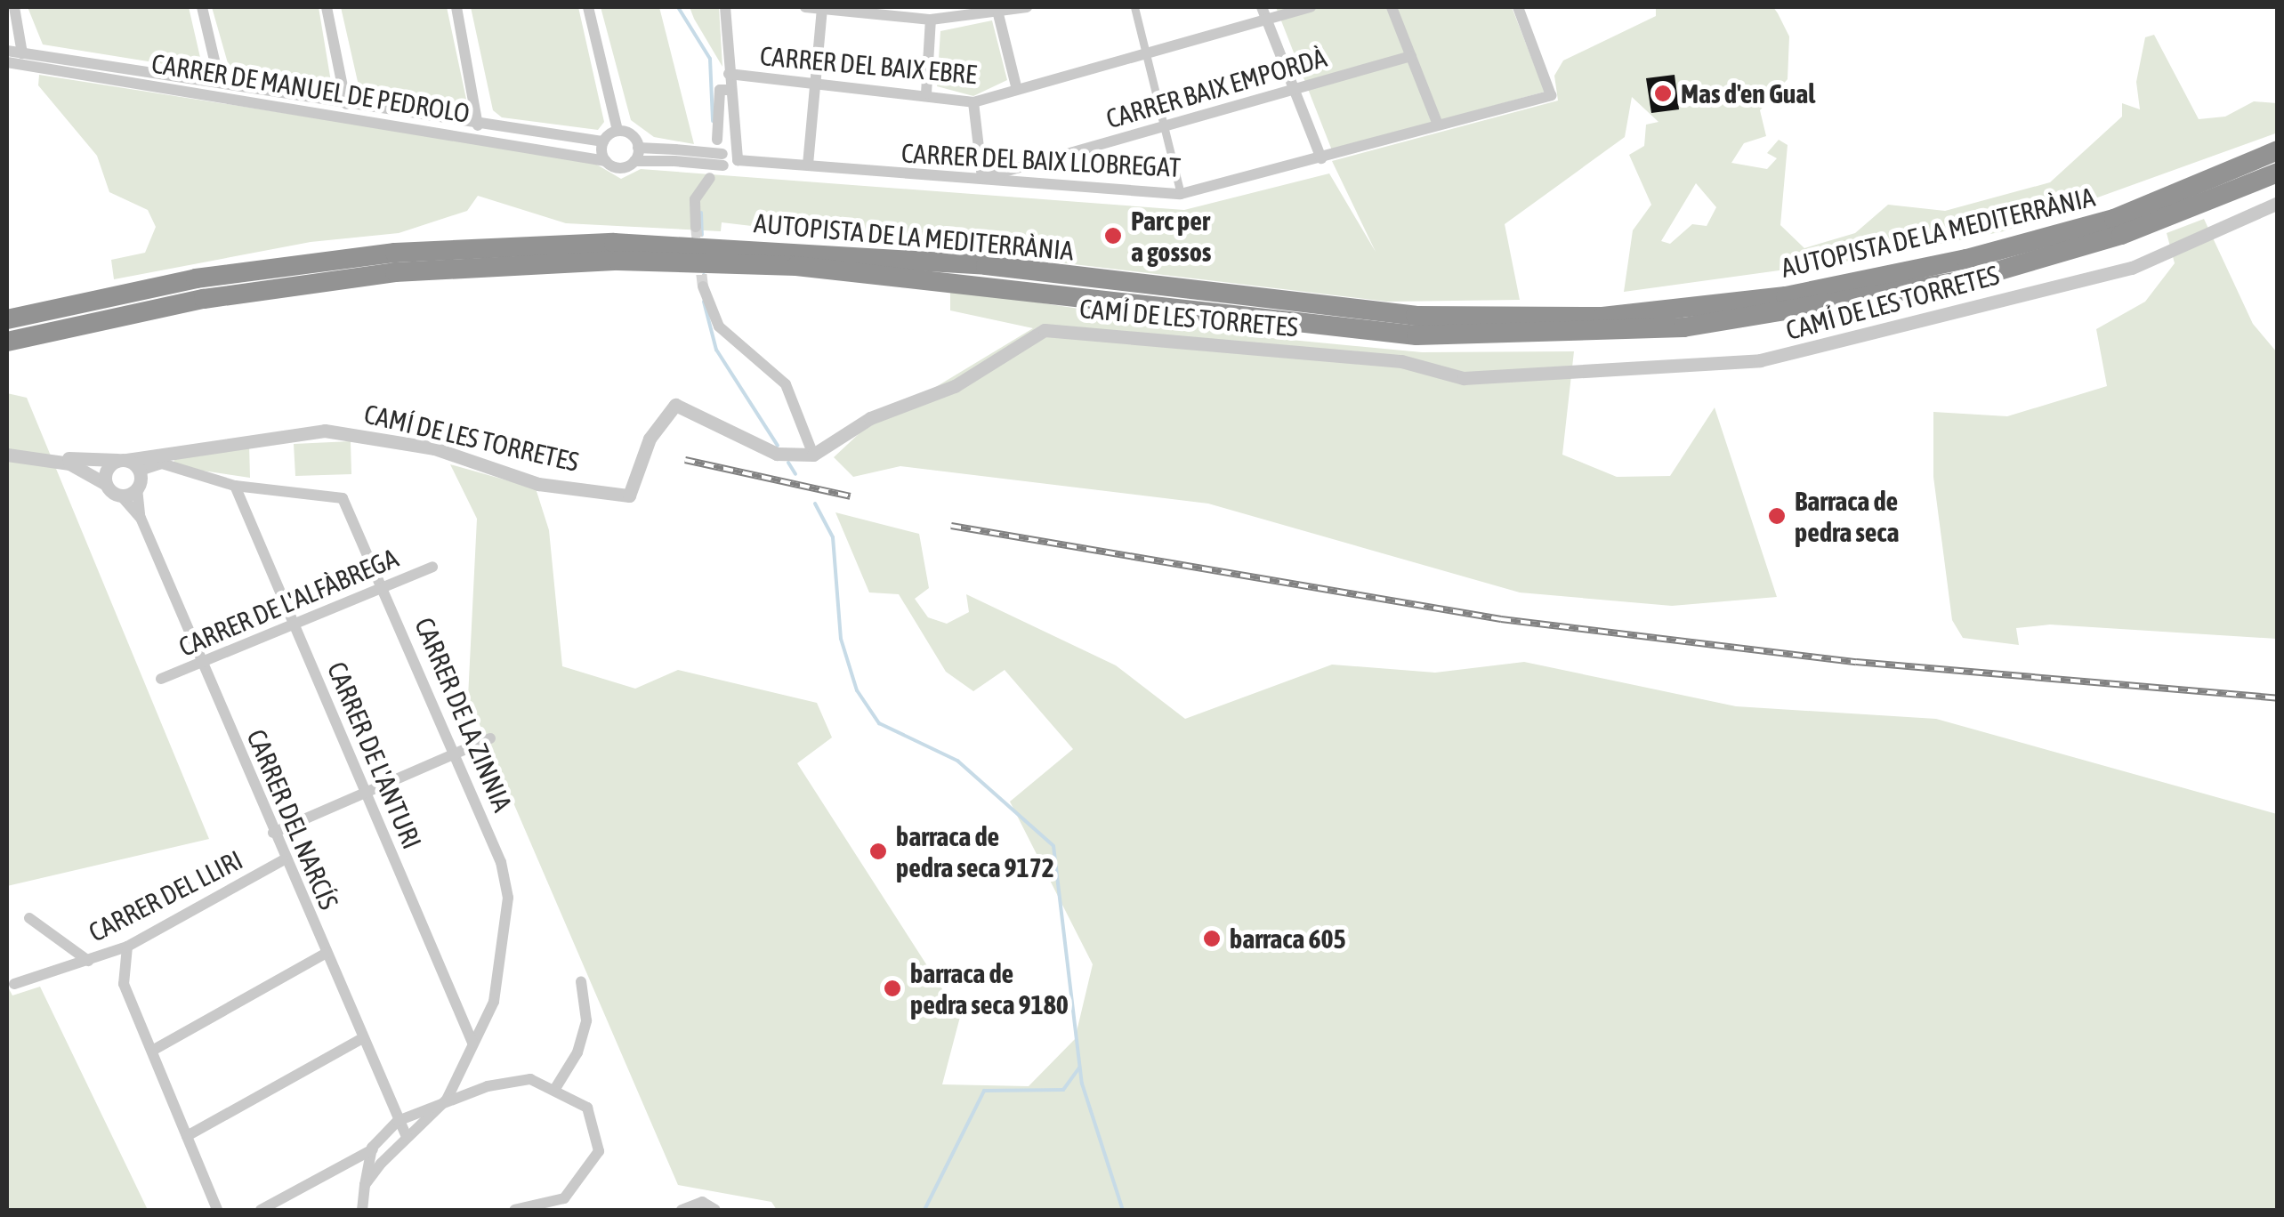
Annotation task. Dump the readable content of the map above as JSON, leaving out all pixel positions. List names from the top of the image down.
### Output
{
  "streets": {
    "highway": ["AUTOPISTA DE LA MEDITERRÀNIA"],
    "street": [
      "CARRER DEL BAIX EBRE",
      "CARRER DE MANUEL DE PEDROLO",
      "CARRER BAIX EMPORDÀ",
      "CARRER DEL BAIX LLOBREGAT",
      "CAMÍ DE LES TORRETES",
      "CARRER DE L'ALFÀBREGA",
      "CARRER DE LA ZINNIA",
      "CARRER DE L'ANTURI",
      "CARRER DEL NARCÍS",
      "CARRER DEL LLIRI"
    ]
  },
  "crossings": [
    ["CARRER BAIX EMPORDÀ", "CARRER DEL BAIX LLOBREGAT"],
    ["CAMÍ DE LES TORRETES", "CARRER DE LA ZINNIA"],
    ["CAMÍ DE LES TORRETES", "CARRER DEL NARCÍS"],
    ["CARRER DE L'ALFÀBREGA", "CARRER DE LA ZINNIA"],
    ["CARRER DE L'ALFÀBREGA", "CARRER DE L'ANTURI"],
    ["CARRER DE L'ALFÀBREGA", "CARRER DEL NARCÍS"],
    ["CARRER DE LA ZINNIA", "CARRER DE L'ANTURI"],
    ["CARRER DE LA ZINNIA", "CARRER DEL NARCÍS"],
    ["CARRER DEL NARCÍS", "CARRER DEL LLIRI"]
  ],
  "places": [
    "Mas d'en Gual",
    "Parc per a gossos",
    "Barraca de pedra seca",
    "barraca de pedra seca 9172",
    "barraca 605",
    "barraca de pedra seca 9180"
  ]
}
